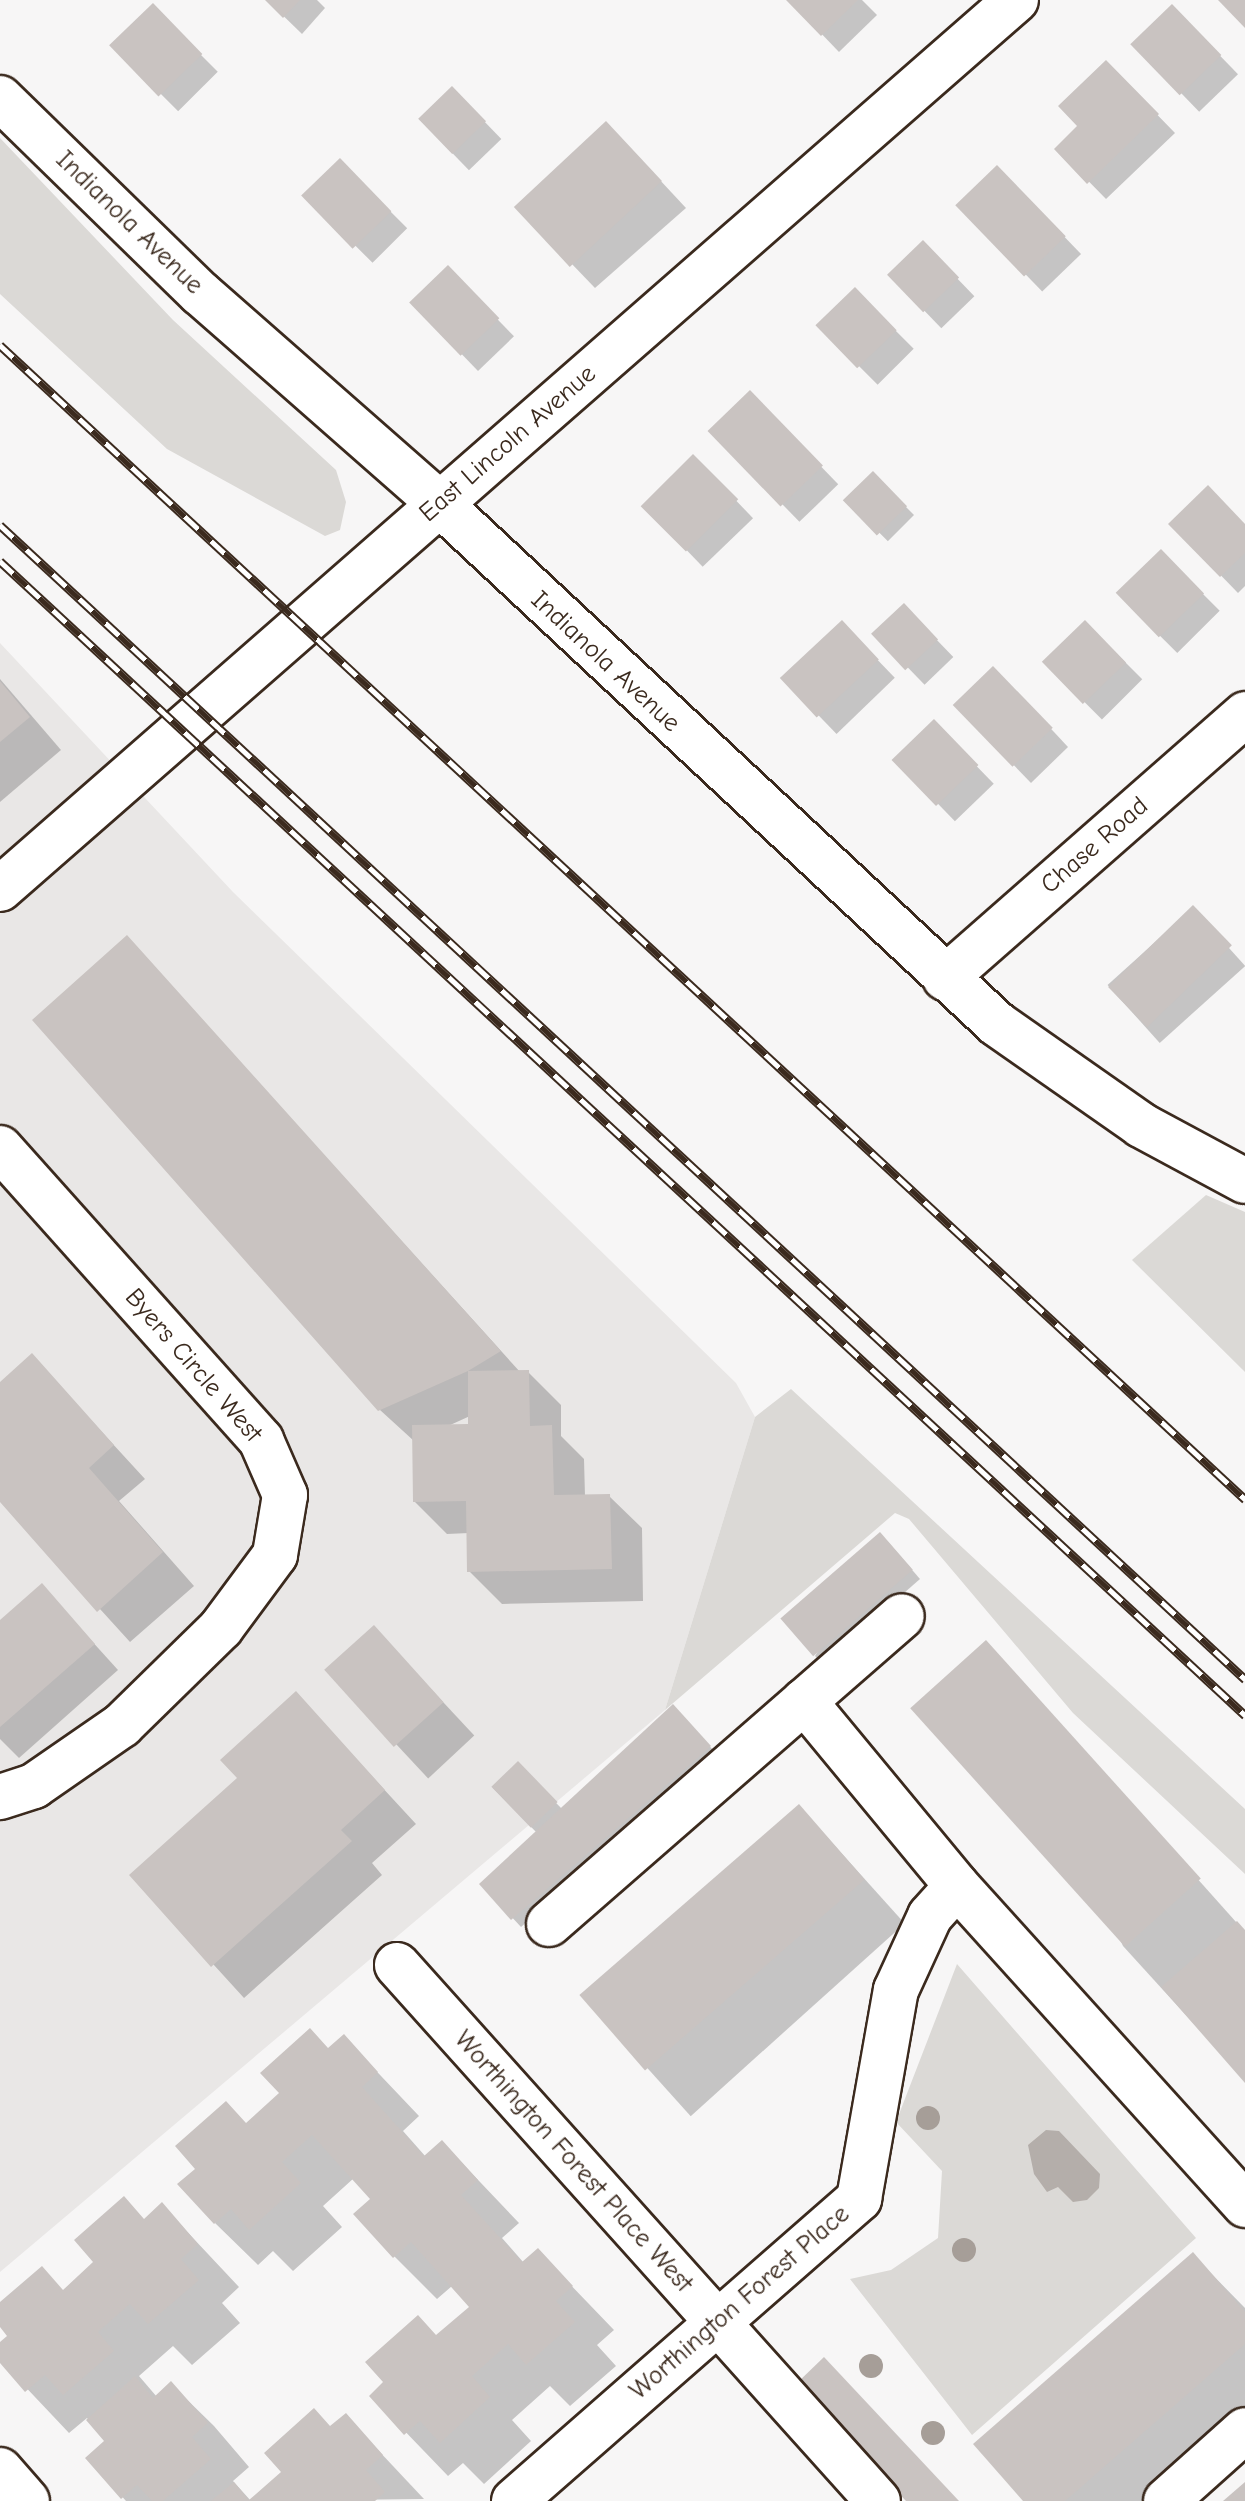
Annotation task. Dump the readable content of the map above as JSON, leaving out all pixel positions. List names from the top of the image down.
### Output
{
  "streets": {
    "street": [
      "Indianola Avenue",
      "East Lincoln Avenue",
      "Chase Road",
      "Byers Circle West",
      "Worthington Forest Place West",
      "Worthington Forest Place"
    ]
  },
  "crossings": [
    ["Indianola Avenue", "East Lincoln Avenue"],
    ["Indianola Avenue", "Chase Road"],
    ["Worthington Forest Place West", "Worthington Forest Place"]
  ]
}
